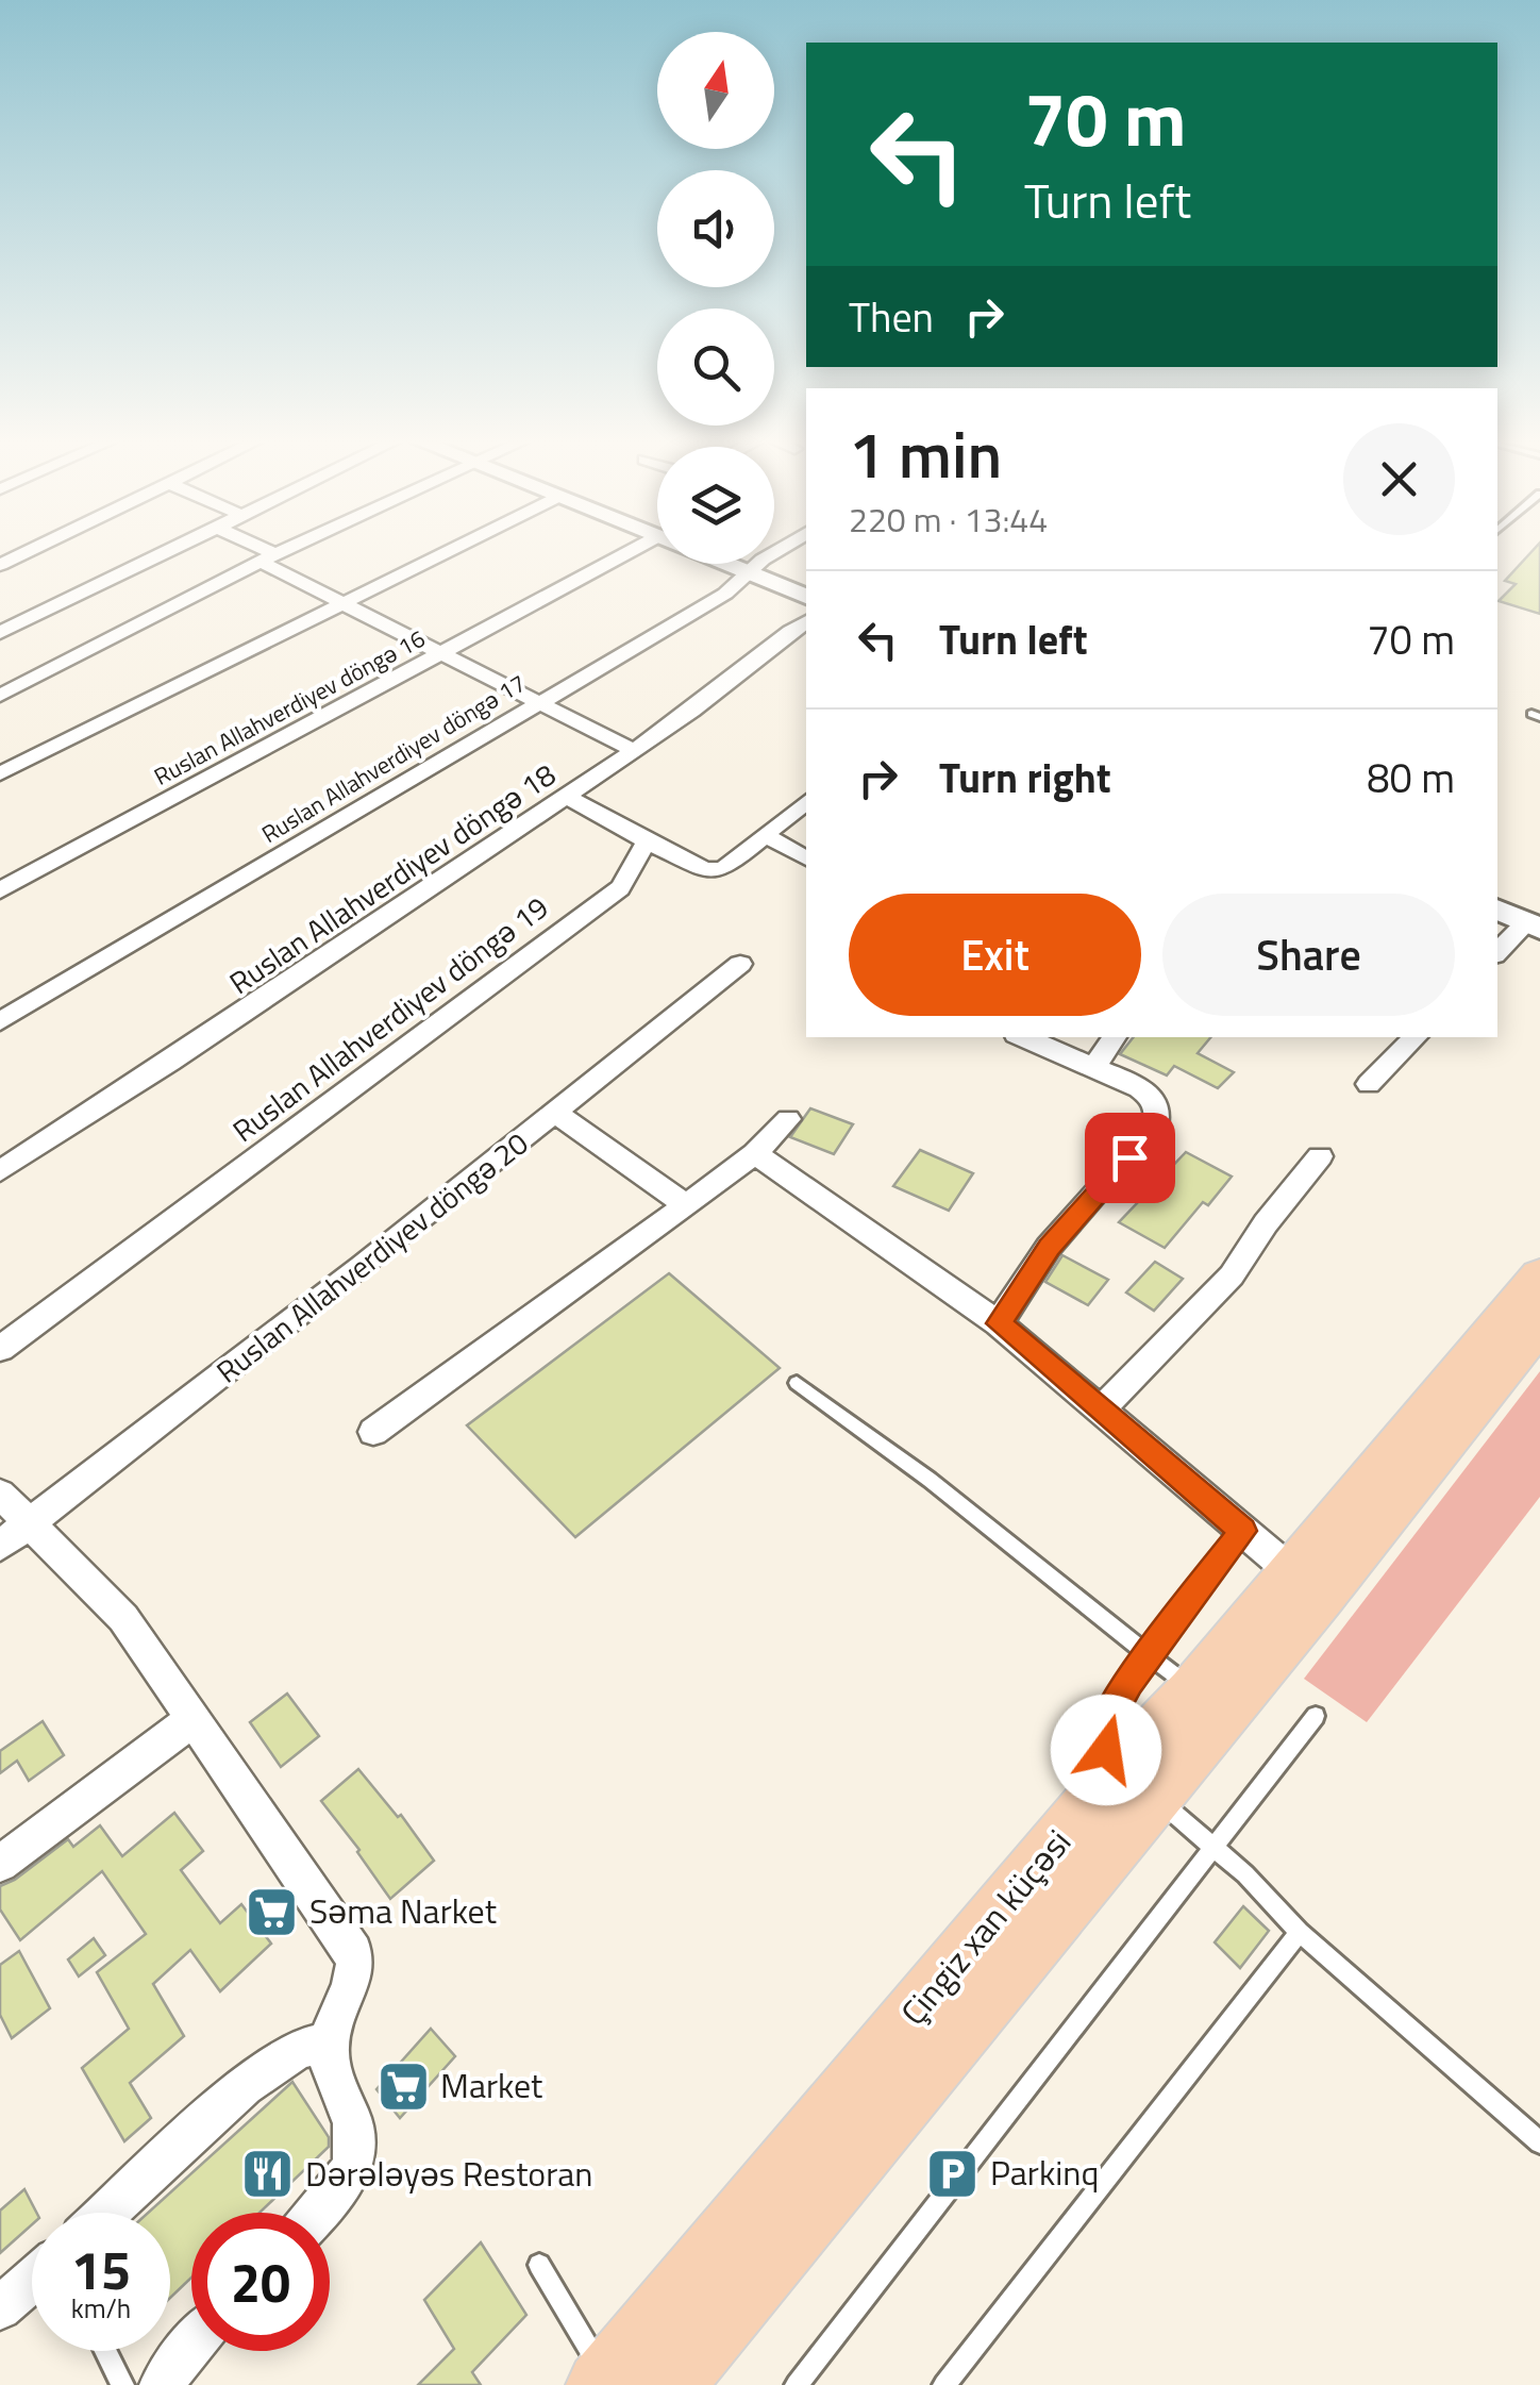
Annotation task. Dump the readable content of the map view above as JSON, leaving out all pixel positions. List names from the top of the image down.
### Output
{
  "streets": {
    "main road": ["Çingiz xan küçəsi"],
    "street": [
      "Ruslan Allahverdiyev döngə 16",
      "Ruslan Allahverdiyev döngə 17",
      "Ruslan Allahverdiyev döngə 18",
      "Ruslan Allahverdiyev döngə 19",
      "Ruslan Allahverdiyev döngə 20"
    ]
  },
  "places": {
    "supermarket": ["Səma Narket", "Market"],
    "parking": ["Parkinq"],
    "restaurant": ["Dərələyəs Restoran"]
  },
  "north": "top",
  "page": {
    "turn": ["70 m", "Turn left"],
    "then": "Then",
    "heading": ["1 min", "220 m · 13:44"],
    "list": [
      {
        "name": "Turn left",
        "value": "70 m"
      },
      {
        "name": "Turn right",
        "value": "80 m"
      }
    ],
    "buttons": ["Exit", "Share"],
    "speed": "15 km/h",
    "limit": "20"
  }
}
